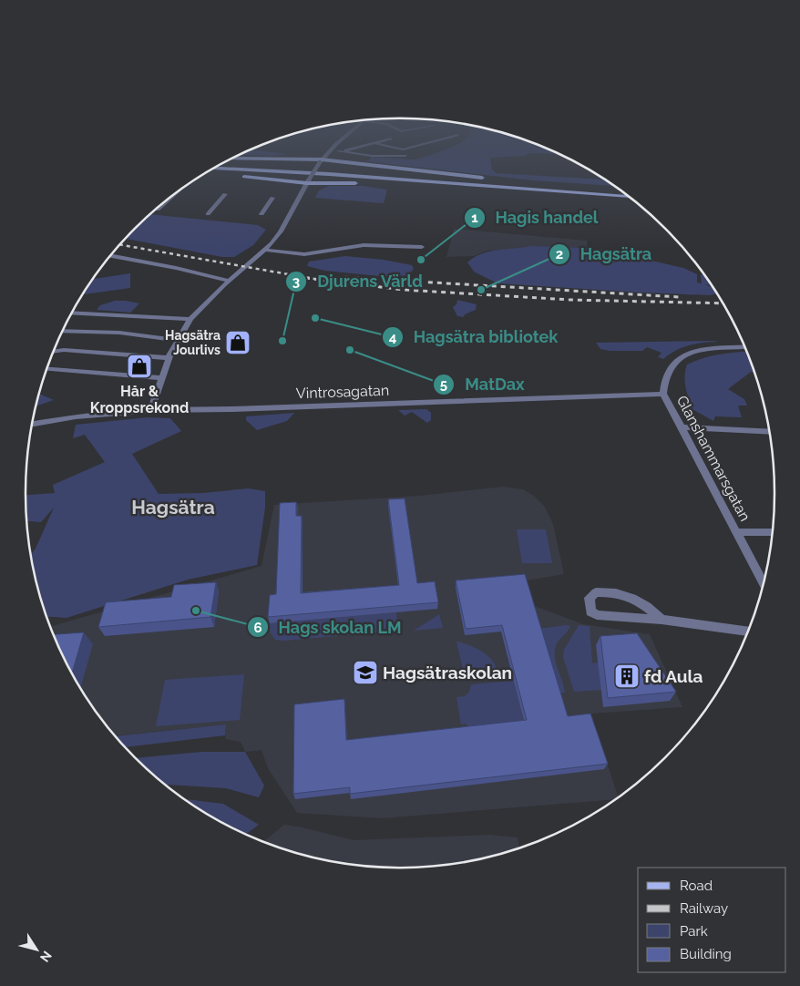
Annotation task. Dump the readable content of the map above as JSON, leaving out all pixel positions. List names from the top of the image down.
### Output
{
  "streets": {
    "street": ["Vintrosagatan", "Glanshammarsgatan"]
  },
  "crossings": [
    ["Vintrosagatan", "Glanshammarsgatan"]
  ],
  "districts": ["Hagsätra"],
  "places": {
    "other": [
      "Hagis handel",
      "Hagsätra",
      "Hagsätra bibliotek",
      "Djurens Värld",
      "MatDax",
      "Hags skolan LM"
    ],
    "shop": ["Hagsätra Jourlivs", "Hår & Kroppsrekond"],
    "school or university": ["Hagsätraskolan"],
    "building": ["fd Aula"]
  },
  "legend": [
    "Road",
    "Railway",
    "Park",
    "Building"
  ],
  "north": "bottom right"
}
